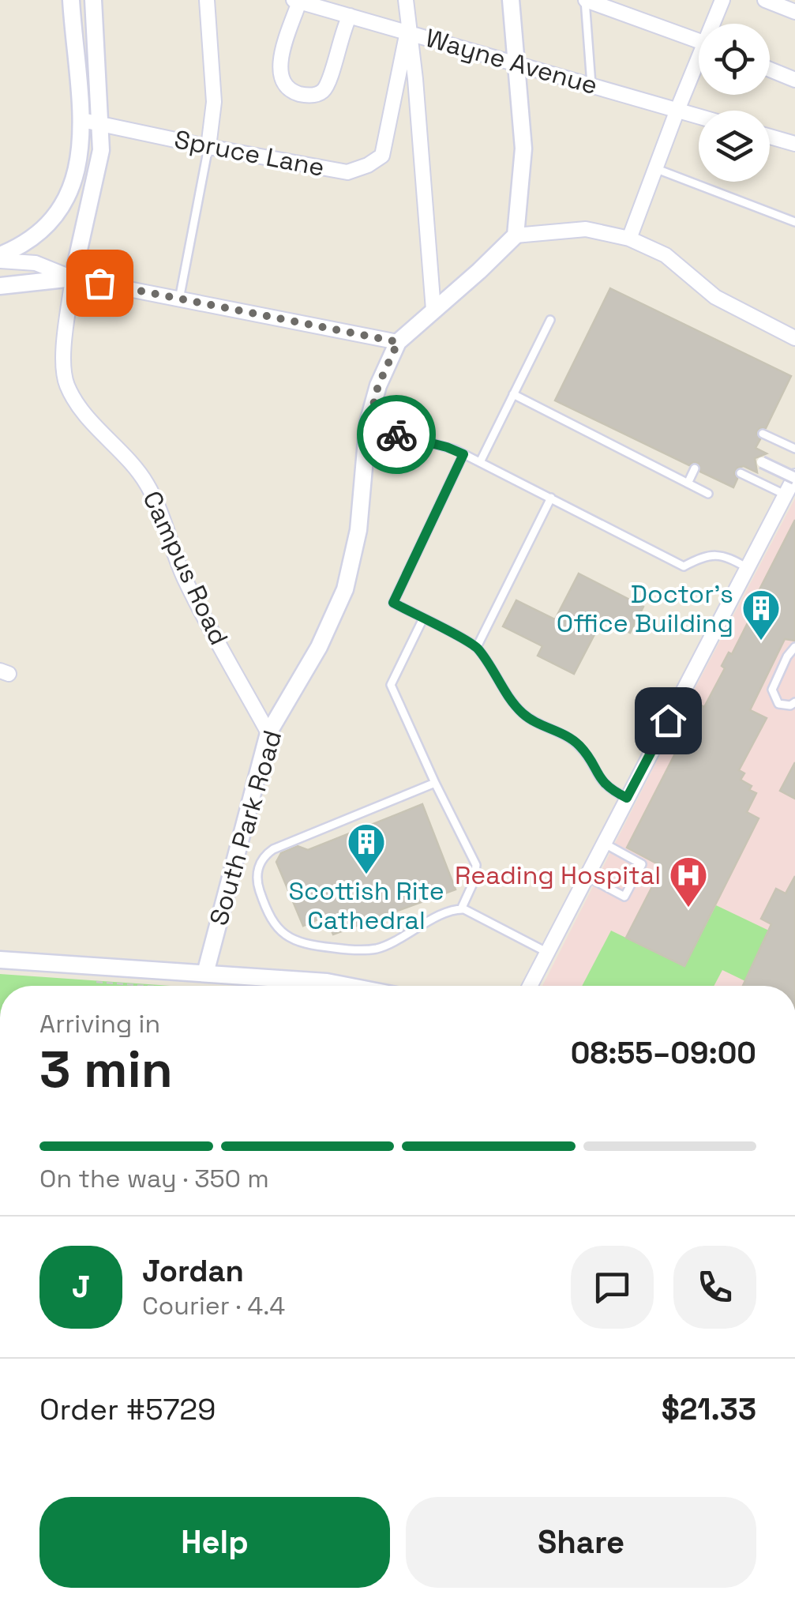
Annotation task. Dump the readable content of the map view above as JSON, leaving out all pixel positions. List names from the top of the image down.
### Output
{
  "streets": {
    "street": [
      "Wayne Avenue",
      "Spruce Lane",
      "Campus Road",
      "South Park Road"
    ]
  },
  "crossings": [
    ["Wayne Avenue", "Spruce Lane"],
    ["Spruce Lane", "South Park Road"],
    ["Campus Road", "South Park Road"]
  ],
  "places": {
    "building": ["Doctor's Office Building", "Scottish Rite Cathedral"],
    "hospital": ["Reading Hospital"]
  },
  "page": {
    "heading": ["3 min", "Arriving in", "08:55–09:00"],
    "panel": [
      "Jordan",
      "Courier · 4.4",
      "Order #5729",
      "$21.33"
    ],
    "bar": "On the way · 350 m",
    "round": "J",
    "buttons": ["Help", "Share"]
  }
}
